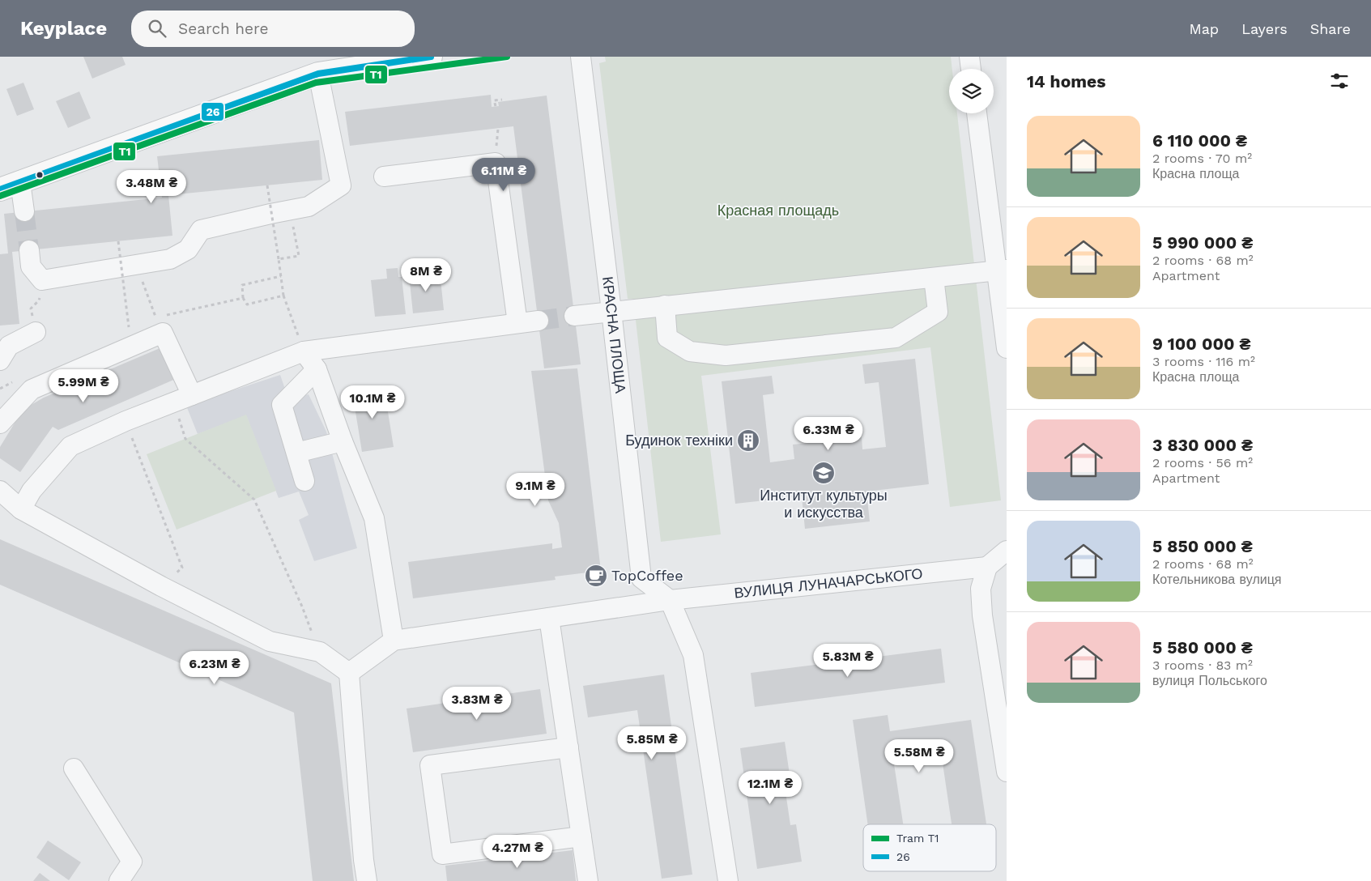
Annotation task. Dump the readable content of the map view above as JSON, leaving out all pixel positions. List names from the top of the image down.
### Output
{
  "streets": {
    "street": ["КРАСНА ПЛОЩА", "ВУЛИЦЯ ЛУНАЧАРСЬКОГО"]
  },
  "crossings": [
    ["КРАСНА ПЛОЩА", "ВУЛИЦЯ ЛУНАЧАРСЬКОГО"]
  ],
  "parks": ["Красная площадь"],
  "places": {
    "building": ["Будинок техніки"],
    "school or university": ["Институт культуры и искусства"],
    "cafe": ["TopCoffee"]
  },
  "lines": ["tram line T1", "transit line 26"],
  "legend": ["Tram T1", "26"],
  "page": {
    "header": "Keyplace",
    "search": "Search here",
    "nav": ["Map", "Layers", "Share"],
    "heading": "14 homes",
    "list": [
      {
        "name": "6 110 000 ₴",
        "note": "2 rooms · 70 m² · Красна площа"
      },
      {
        "name": "5 990 000 ₴",
        "note": "2 rooms · 68 m² · Apartment"
      },
      {
        "name": "9 100 000 ₴",
        "note": "3 rooms · 116 m² · Красна площа"
      },
      {
        "name": "3 830 000 ₴",
        "note": "2 rooms · 56 m² · Apartment"
      },
      {
        "name": "5 850 000 ₴",
        "note": "2 rooms · 68 m² · Котельникова вулиця"
      },
      {
        "name": "5 580 000 ₴",
        "note": "3 rooms · 83 m² · вулиця Польського"
      }
    ],
    "price": [
      "6.11M ₴",
      "3.48M ₴",
      "8M ₴",
      "5.99M ₴",
      "10.1M ₴",
      "6.33M ₴",
      "9.1M ₴",
      "5.83M ₴",
      "6.23M ₴",
      "3.83M ₴",
      "5.85M ₴",
      "5.58M ₴",
      "12.1M ₴",
      "4.27M ₴"
    ]
  }
}
